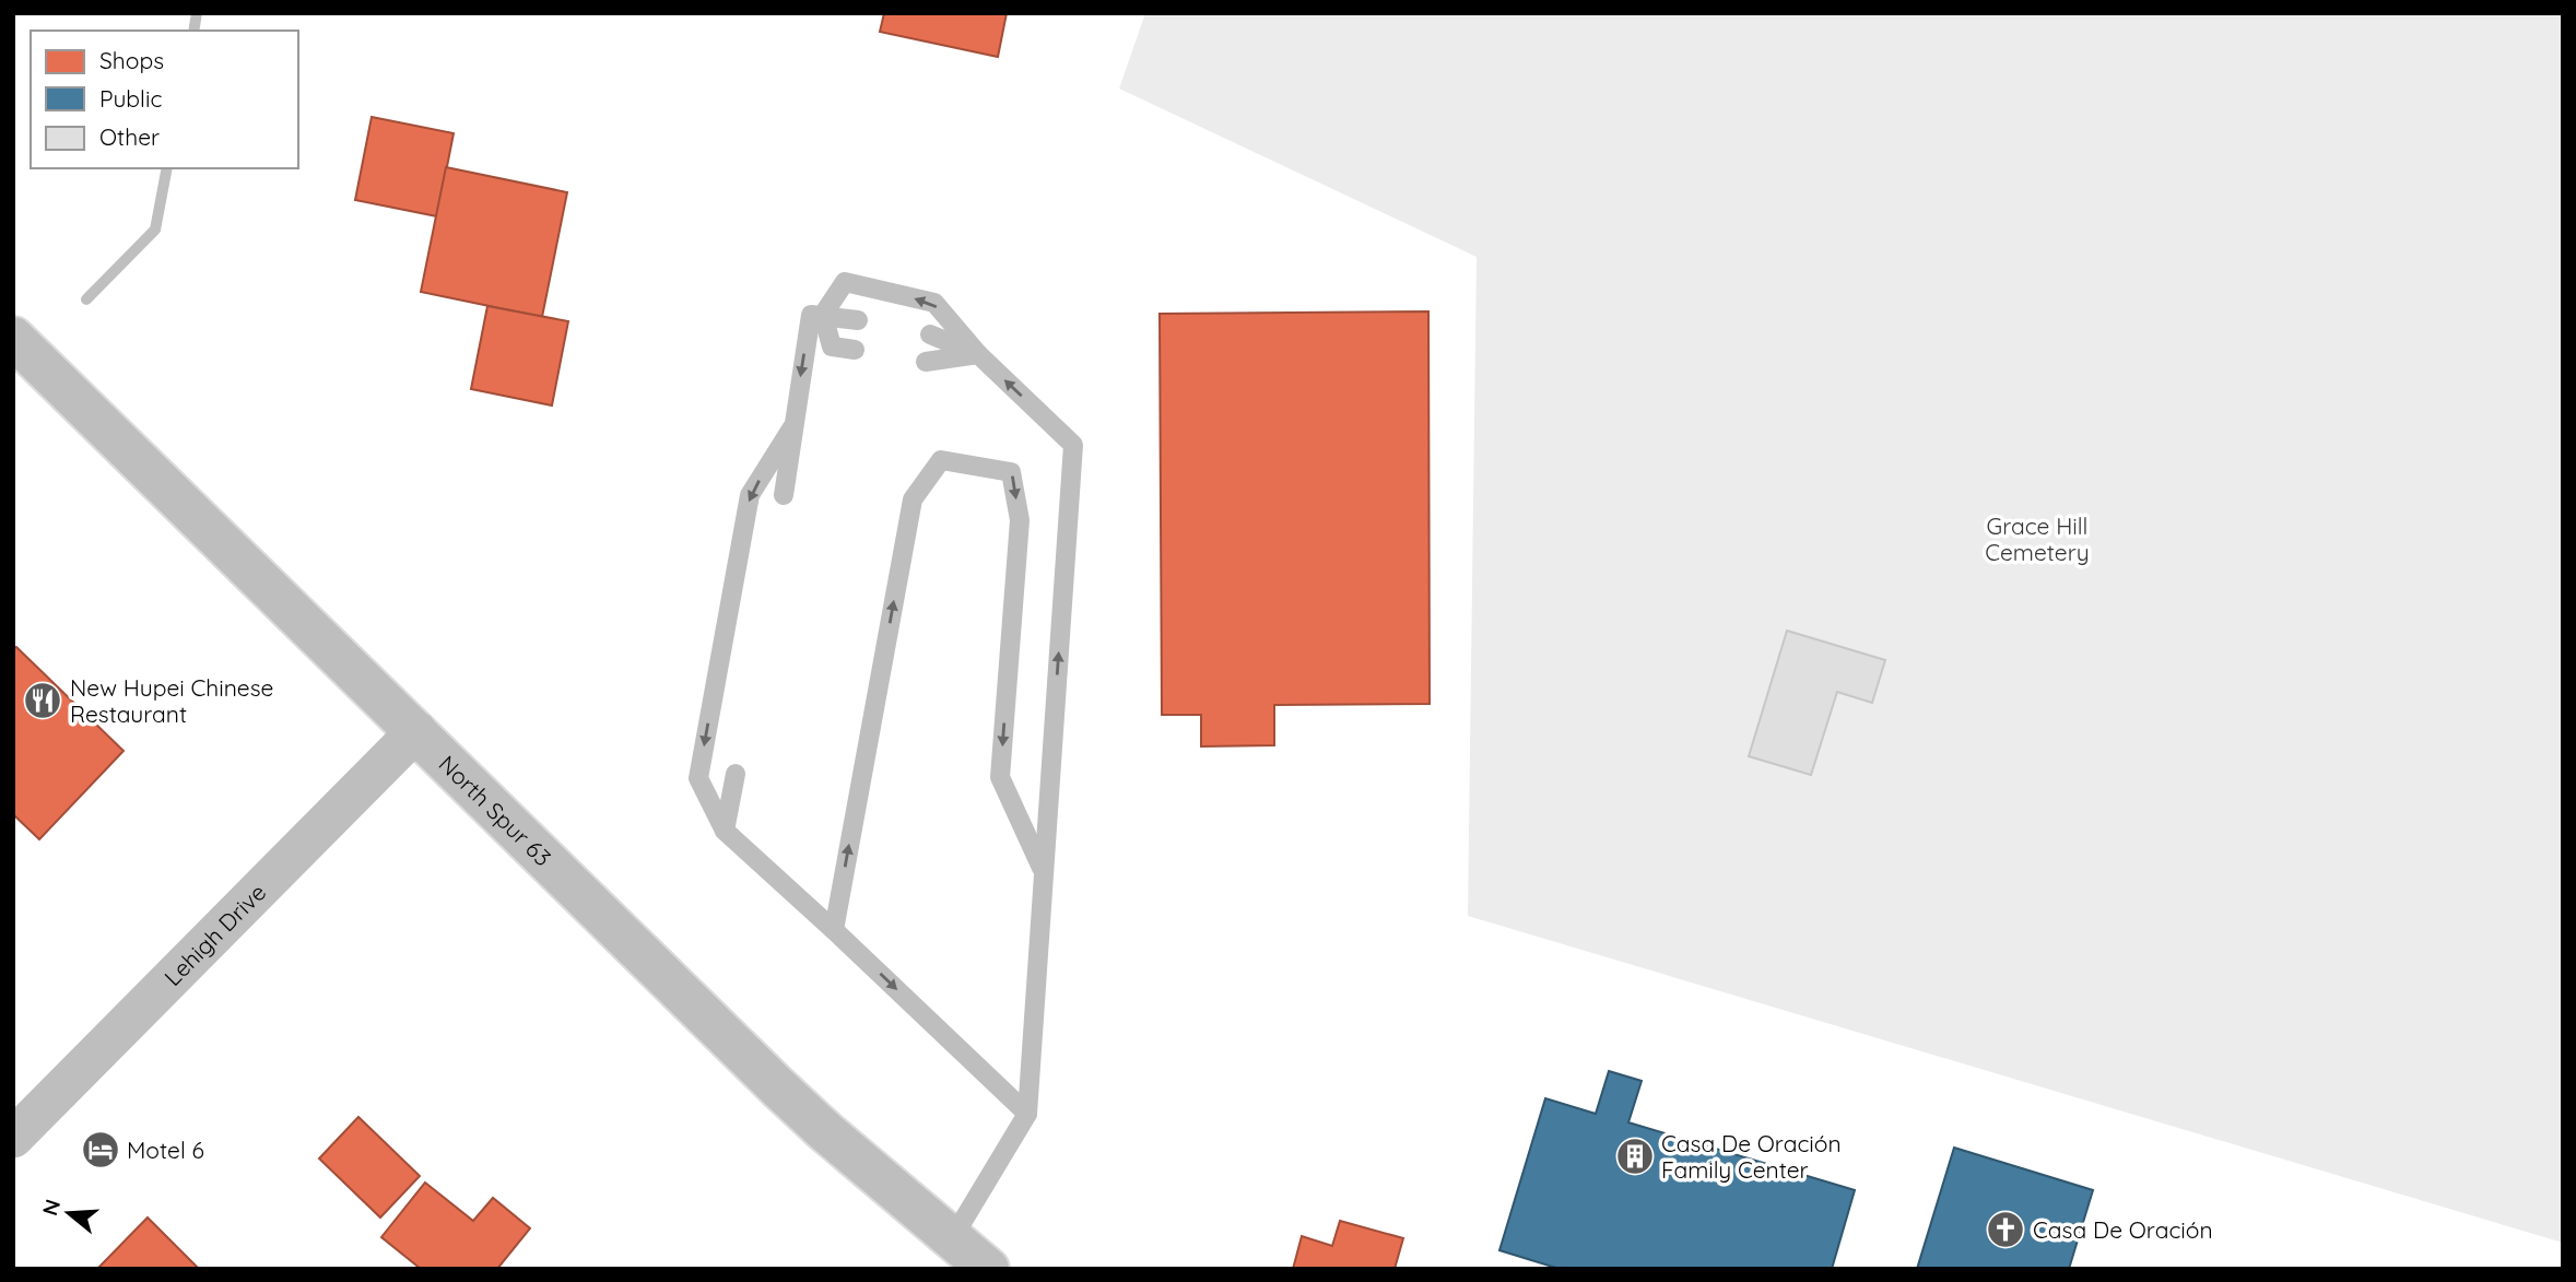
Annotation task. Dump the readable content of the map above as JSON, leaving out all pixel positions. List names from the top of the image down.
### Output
{
  "streets": {
    "main road": ["North Spur 63"],
    "street": ["Lehigh Drive"]
  },
  "crossings": [
    ["North Spur 63", "Lehigh Drive"]
  ],
  "parks": ["Grace Hill Cemetery"],
  "places": {
    "restaurant": ["New Hupei Chinese Restaurant"],
    "hotel": ["Motel 6"],
    "building": ["Casa De Oración Family Center"],
    "church": ["Casa De Oración"]
  },
  "legend": ["Shops", "Public", "Other"],
  "north": "left"
}
